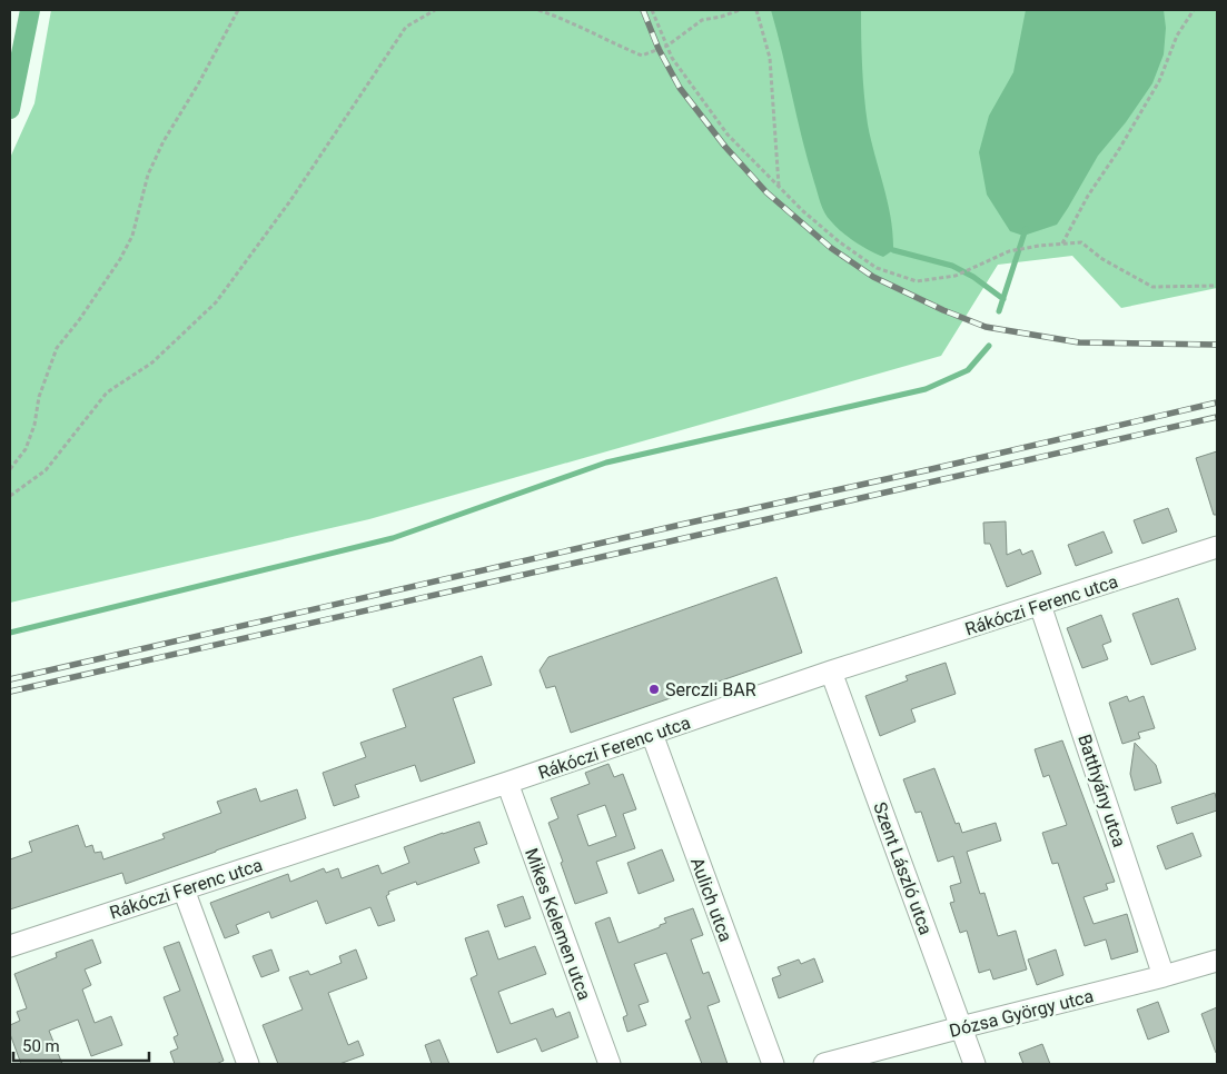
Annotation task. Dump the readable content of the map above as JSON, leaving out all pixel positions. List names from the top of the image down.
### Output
{
  "streets": {
    "street": [
      "Rákóczi Ferenc utca",
      "Batthyány utca",
      "Szent László utca",
      "Aulich utca",
      "Mikes Kelemen utca",
      "Dózsa György utca"
    ]
  },
  "crossings": [
    ["Rákóczi Ferenc utca", "Batthyány utca"],
    ["Rákóczi Ferenc utca", "Szent László utca"],
    ["Rákóczi Ferenc utca", "Aulich utca"],
    ["Rákóczi Ferenc utca", "Mikes Kelemen utca"],
    ["Batthyány utca", "Dózsa György utca"],
    ["Szent László utca", "Dózsa György utca"]
  ],
  "places": ["Serczli BAR"],
  "scale_bar": "50 m"
}
